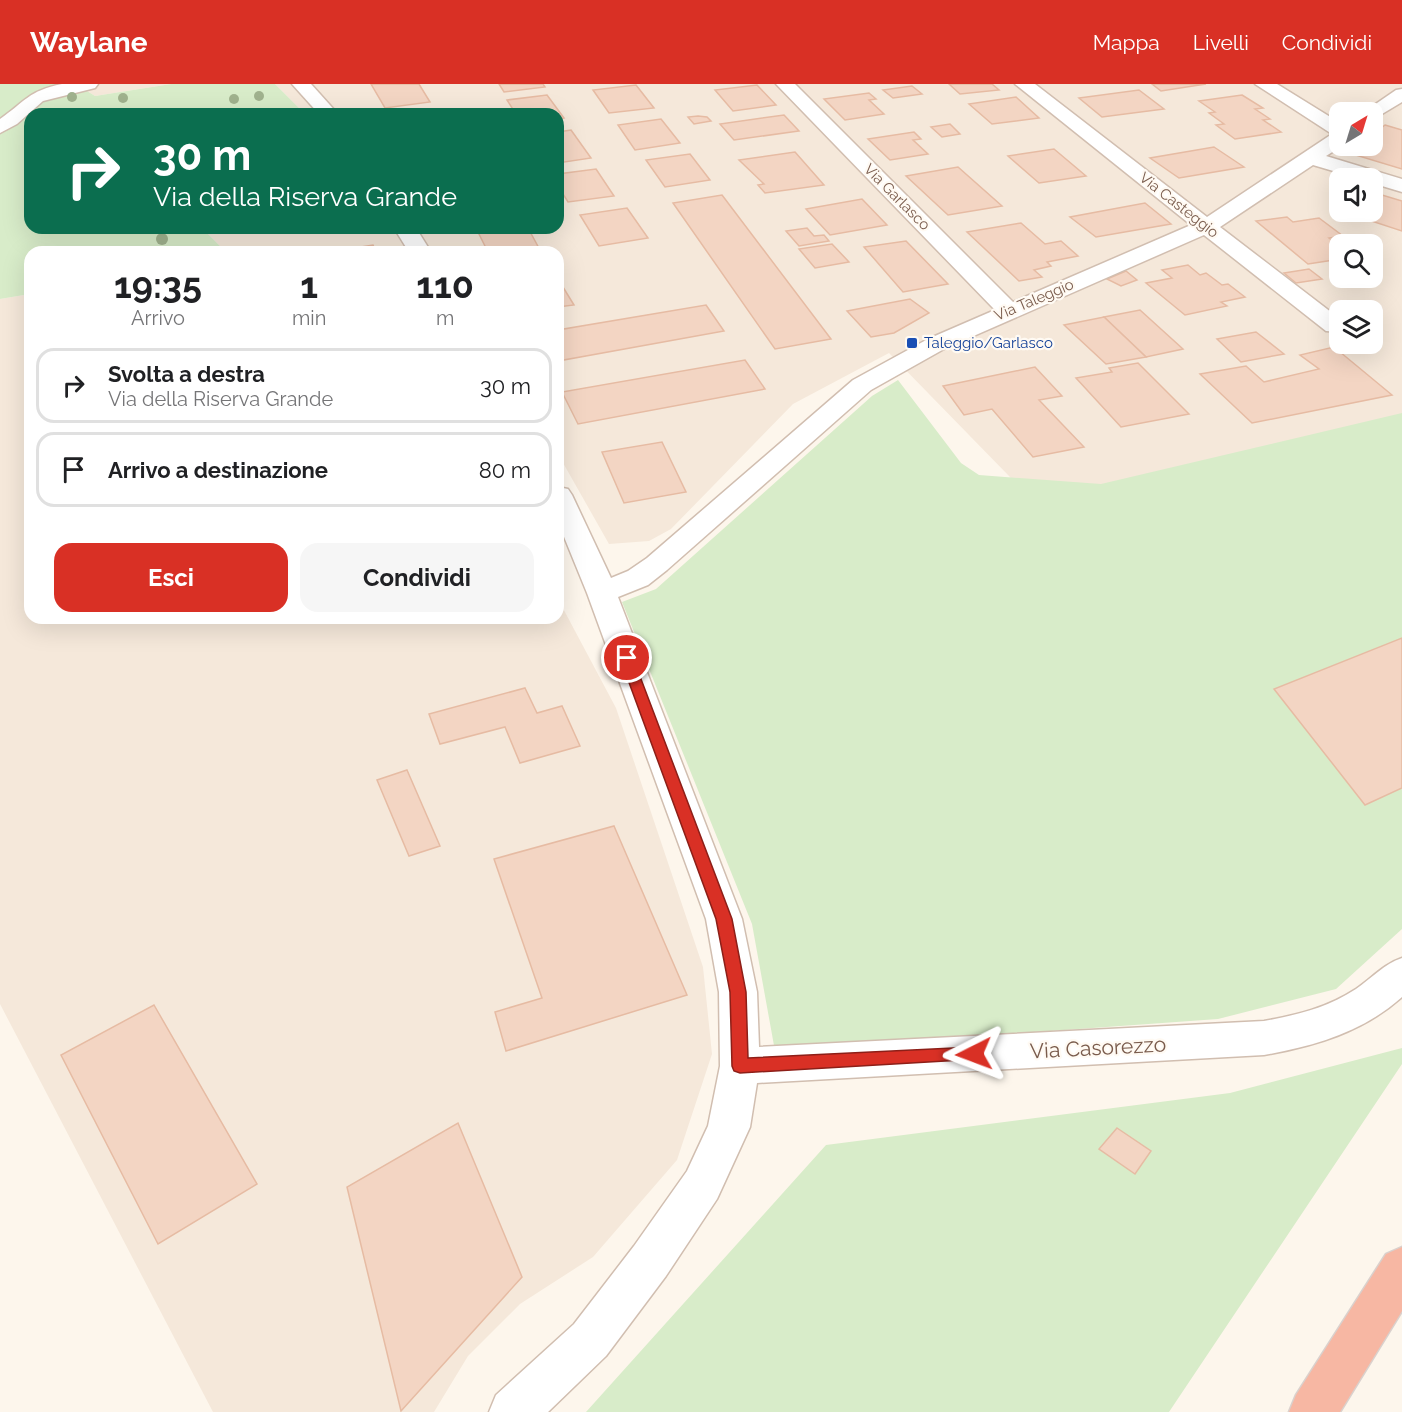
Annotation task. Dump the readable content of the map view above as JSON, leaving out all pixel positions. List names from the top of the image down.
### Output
{
  "streets": {
    "street": [
      "Via Garlasco",
      "Via Casteggio",
      "Via Taleggio",
      "Via Casorezzo"
    ]
  },
  "crossings": [
    ["Via Garlasco", "Via Taleggio"],
    ["Via Casteggio", "Via Taleggio"]
  ],
  "places": {
    "transit": ["Taleggio/Garlasco"]
  },
  "north": "top right",
  "page": {
    "header": "Waylane",
    "nav": ["Mappa", "Livelli", "Condividi"],
    "turn": ["30 m", "Via della Riserva Grande"],
    "eta": [
      "19:35",
      "Arrivo",
      "1",
      "min",
      "110",
      "m"
    ],
    "list": [
      {
        "name": "Svolta a destra",
        "note": "Via della Riserva Grande",
        "value": "30 m"
      },
      {
        "name": "Arrivo a destinazione",
        "value": "80 m"
      }
    ],
    "buttons": ["Esci", "Condividi"]
  }
}
